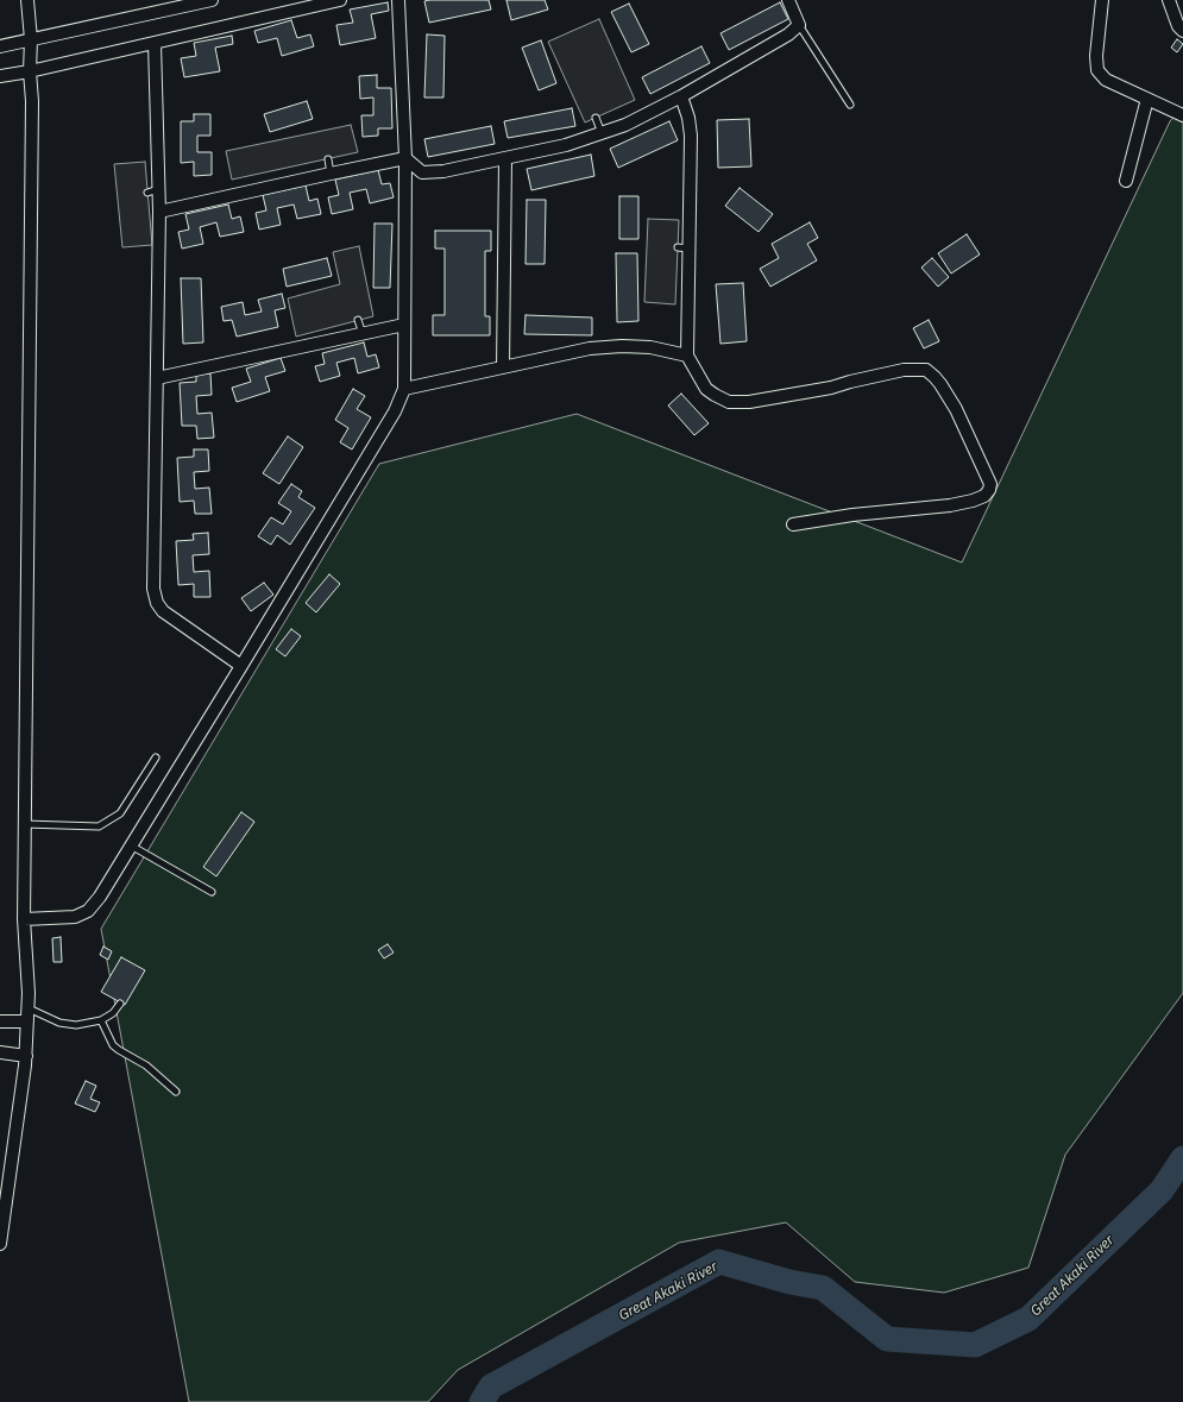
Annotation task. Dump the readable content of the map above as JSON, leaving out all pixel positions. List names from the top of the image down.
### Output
{
  "water": ["Great Akaki River"]
}
